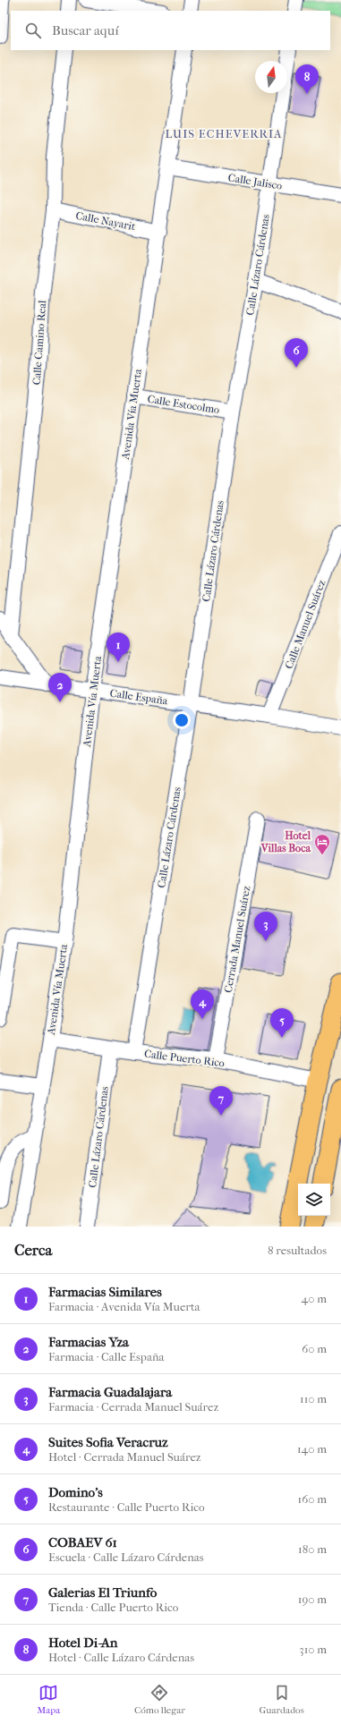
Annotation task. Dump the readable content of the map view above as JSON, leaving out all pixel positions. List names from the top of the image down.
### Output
{
  "streets": {
    "street": [
      "Calle Jalisco",
      "Calle Nayarit",
      "Calle Lázaro Cárdenas",
      "Calle Camino Real",
      "Calle Estocolmo",
      "Avenida Vía Muerta",
      "Calle Manuel Suárez",
      "Calle España",
      "Cerrada Manuel Suárez",
      "Calle Puerto Rico"
    ]
  },
  "crossings": [
    ["Calle Jalisco", "Calle Lázaro Cárdenas"],
    ["Calle Jalisco", "Avenida Vía Muerta"],
    ["Calle Nayarit", "Calle Camino Real"],
    ["Calle Nayarit", "Avenida Vía Muerta"],
    ["Calle Lázaro Cárdenas", "Calle Estocolmo"],
    ["Calle Lázaro Cárdenas", "Calle España"],
    ["Calle Lázaro Cárdenas", "Calle Puerto Rico"],
    ["Calle Estocolmo", "Avenida Vía Muerta"],
    ["Avenida Vía Muerta", "Calle España"],
    ["Avenida Vía Muerta", "Calle Puerto Rico"],
    ["Calle Manuel Suárez", "Calle España"],
    ["Cerrada Manuel Suárez", "Calle Puerto Rico"]
  ],
  "districts": ["LUIS ECHEVERRIA"],
  "places": {
    "hotel": ["Hotel Villas Boca"]
  },
  "north": "top",
  "page": {
    "search": "Buscar aquí",
    "pins": [
      "8",
      "6",
      "1",
      "2",
      "3",
      "4",
      "5",
      "7"
    ],
    "heading": ["Cerca", "8 resultados"],
    "list": [
      {
        "mark": "1",
        "name": "Farmacias Similares",
        "note": "Farmacia · Avenida Vía Muerta",
        "value": "40 m"
      },
      {
        "mark": "2",
        "name": "Farmacias Yza",
        "note": "Farmacia · Calle España",
        "value": "60 m"
      },
      {
        "mark": "3",
        "name": "Farmacia Guadalajara",
        "note": "Farmacia · Cerrada Manuel Suárez",
        "value": "110 m"
      },
      {
        "mark": "4",
        "name": "Suites Sofia Veracruz",
        "note": "Hotel · Cerrada Manuel Suárez",
        "value": "140 m"
      },
      {
        "mark": "5",
        "name": "Domino's",
        "note": "Restaurante · Calle Puerto Rico",
        "value": "160 m"
      },
      {
        "mark": "6",
        "name": "COBAEV 61",
        "note": "Escuela · Calle Lázaro Cárdenas",
        "value": "180 m"
      },
      {
        "mark": "7",
        "name": "Galerias El Triunfo",
        "note": "Tienda · Calle Puerto Rico",
        "value": "190 m"
      },
      {
        "mark": "8",
        "name": "Hotel Di-An",
        "note": "Hotel · Calle Lázaro Cárdenas",
        "value": "310 m"
      }
    ],
    "nav": ["Mapa", "Cómo llegar", "Guardados"]
  }
}
